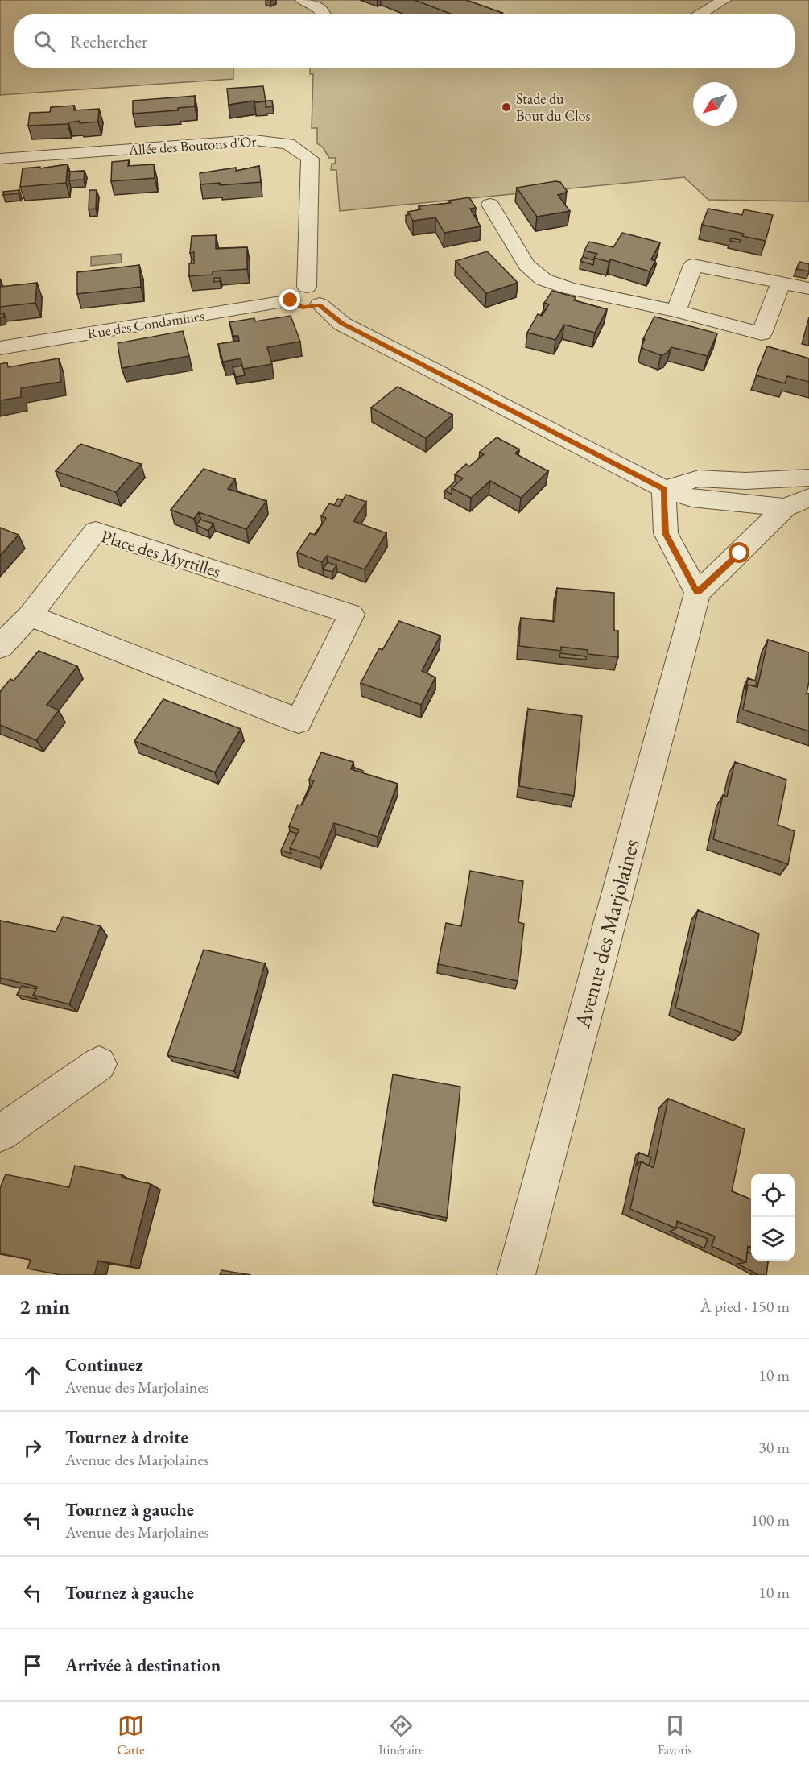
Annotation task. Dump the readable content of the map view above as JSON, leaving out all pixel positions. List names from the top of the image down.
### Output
{
  "streets": {
    "street": [
      "Allée des Boutons d'Or",
      "Rue des Condamines",
      "Place des Myrtilles",
      "Avenue des Marjolaines"
    ]
  },
  "crossings": [
    ["Allée des Boutons d'Or", "Rue des Condamines"]
  ],
  "places": ["Stade du Bout du Clos"],
  "north": "bottom left",
  "page": {
    "search": "Rechercher",
    "heading": ["2 min", "À pied · 150 m"],
    "list": [
      ["Continuez", "Avenue des Marjolaines", "10 m"],
      ["Tournez à droite", "Avenue des Marjolaines", "30 m"],
      ["Tournez à gauche", "Avenue des Marjolaines", "100 m"],
      ["Tournez à gauche", "10 m"],
      "Arrivée à destination"
    ],
    "nav": ["Carte", "Itinéraire", "Favoris"]
  }
}
